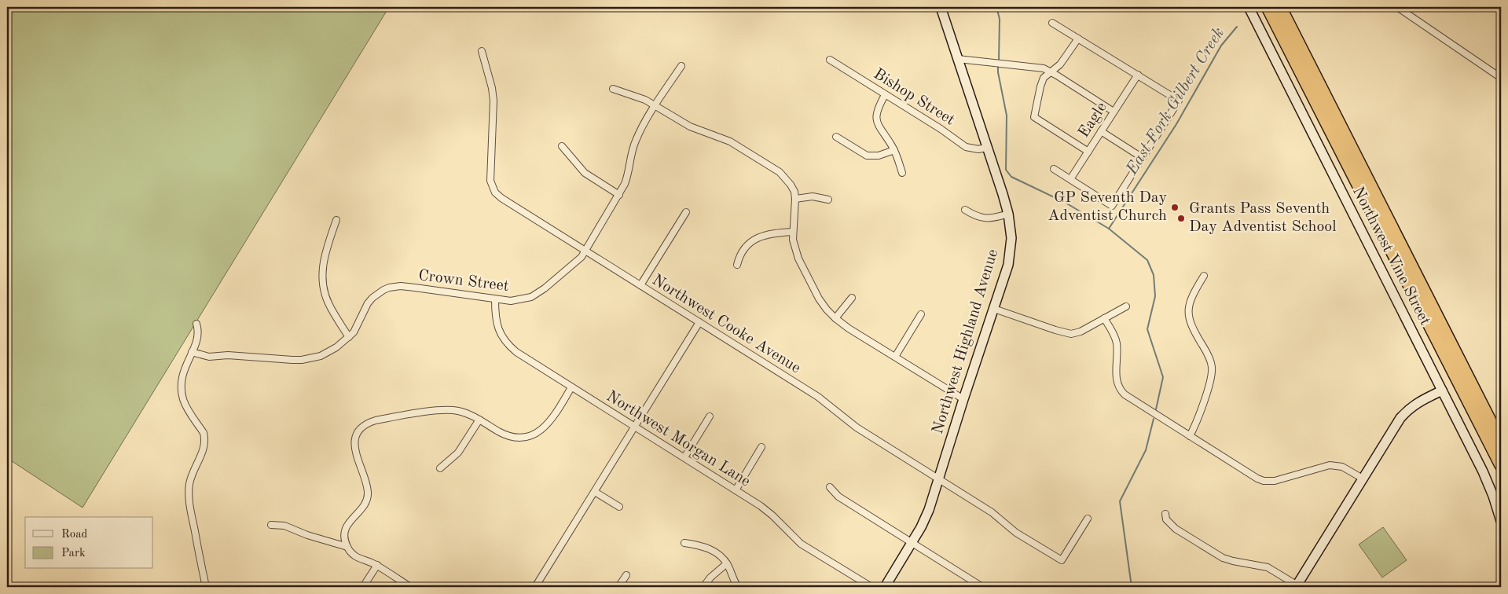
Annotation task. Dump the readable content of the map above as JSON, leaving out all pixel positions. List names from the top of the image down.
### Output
{
  "streets": {
    "street": [
      "Bishop Street",
      "Eagle",
      "Northwest Vine Street",
      "Crown Street",
      "Northwest Cooke Avenue",
      "Northwest Highland Avenue",
      "Northwest Morgan Lane"
    ]
  },
  "crossings": [
    ["Bishop Street", "Northwest Highland Avenue"],
    ["Crown Street", "Northwest Cooke Avenue"],
    ["Crown Street", "Northwest Morgan Lane"],
    ["Northwest Cooke Avenue", "Northwest Highland Avenue"]
  ],
  "water": ["East Fork Gilbert Creek"],
  "places": ["GP Seventh Day Adventist Church", "Grants Pass Seventh Day Adventist School"],
  "legend": ["Road", "Park"]
}
